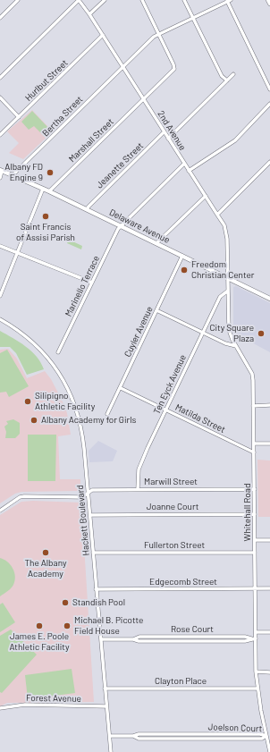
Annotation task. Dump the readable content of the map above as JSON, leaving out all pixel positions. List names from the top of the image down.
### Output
{
  "streets": {
    "main road": ["Delaware Avenue"],
    "street": [
      "Hurlbut Street",
      "Bertha Street",
      "2nd Avenue",
      "Marshall Street",
      "Jeanette Street",
      "Marinello Terrace",
      "Cuyler Avenue",
      "Ten Eyck Avenue",
      "Matilda Street",
      "Marwill Street",
      "Joanne Court",
      "Whitehall Road",
      "Hackett Boulevard",
      "Fullerton Street",
      "Edgecomb Street",
      "Rose Court",
      "Clayton Place",
      "Forest Avenue",
      "Joelson Court"
    ]
  },
  "crossings": [
    ["Hurlbut Street", "2nd Avenue"],
    ["Bertha Street", "2nd Avenue"],
    ["Bertha Street", "Marshall Street"],
    ["Bertha Street", "Delaware Avenue"],
    ["2nd Avenue", "Marshall Street"],
    ["2nd Avenue", "Jeanette Street"],
    ["2nd Avenue", "Delaware Avenue"],
    ["2nd Avenue", "Marinello Terrace"],
    ["2nd Avenue", "Whitehall Road"],
    ["Marshall Street", "Delaware Avenue"],
    ["Jeanette Street", "Delaware Avenue"],
    ["Delaware Avenue", "Marinello Terrace"],
    ["Delaware Avenue", "Cuyler Avenue"],
    ["Delaware Avenue", "Whitehall Road"],
    ["Cuyler Avenue", "Matilda Street"],
    ["Ten Eyck Avenue", "Matilda Street"],
    ["Ten Eyck Avenue", "Marwill Street"],
    ["Ten Eyck Avenue", "Whitehall Road"],
    ["Matilda Street", "Whitehall Road"],
    ["Marwill Street", "Whitehall Road"],
    ["Marwill Street", "Hackett Boulevard"],
    ["Joanne Court", "Whitehall Road"],
    ["Joanne Court", "Hackett Boulevard"],
    ["Whitehall Road", "Fullerton Street"],
    ["Whitehall Road", "Edgecomb Street"],
    ["Whitehall Road", "Rose Court"],
    ["Whitehall Road", "Clayton Place"],
    ["Whitehall Road", "Joelson Court"],
    ["Hackett Boulevard", "Fullerton Street"],
    ["Hackett Boulevard", "Edgecomb Street"],
    ["Hackett Boulevard", "Rose Court"],
    ["Hackett Boulevard", "Clayton Place"],
    ["Hackett Boulevard", "Forest Avenue"],
    ["Hackett Boulevard", "Joelson Court"]
  ],
  "places": [
    "Albany FD Engine 9",
    "Saint Francis of Assisi Parish",
    "Freedom Christian Center",
    "City Square Plaza",
    "Silipigno Athletic Facility",
    "Albany Academy for Girls",
    "The Albany Academy",
    "Standish Pool",
    "James E. Poole Athletic Facility",
    "Michael B. Picotte Field House"
  ]
}
